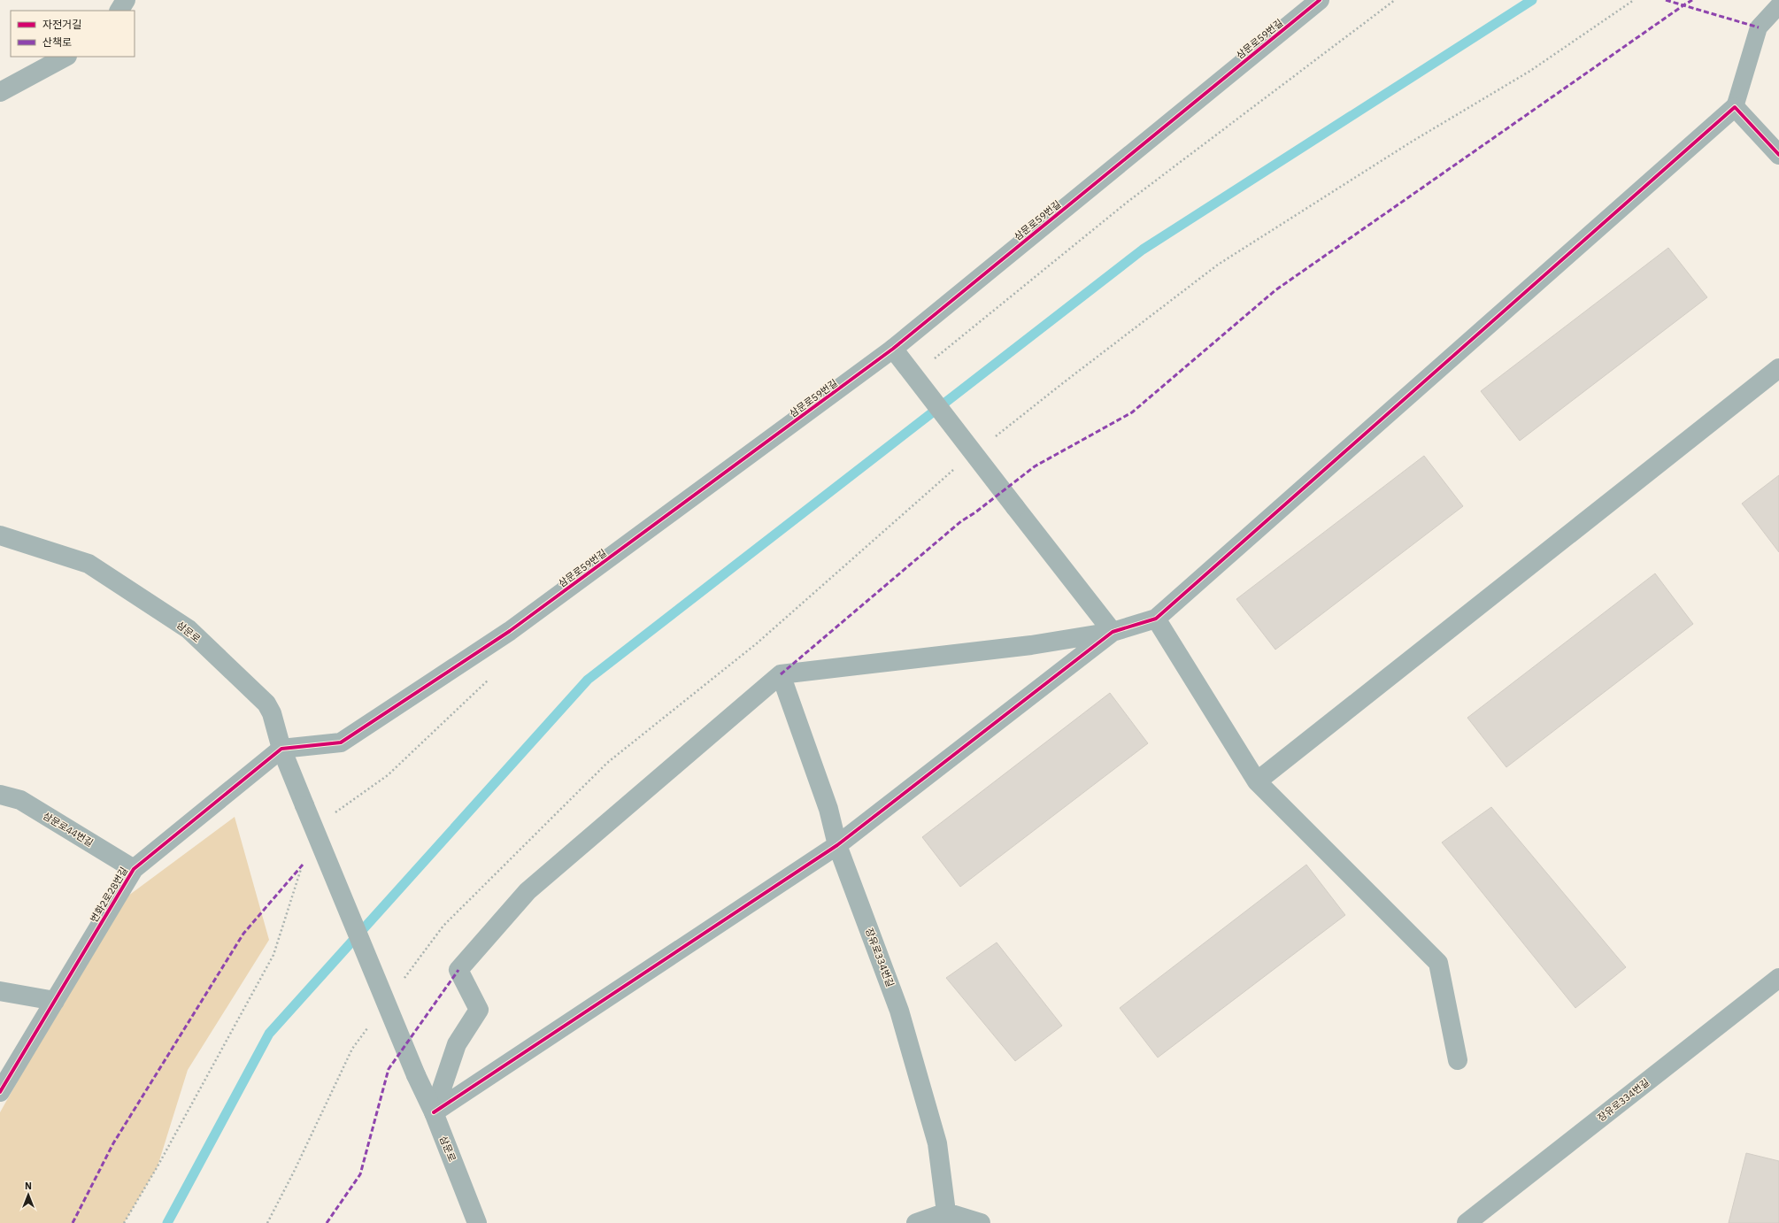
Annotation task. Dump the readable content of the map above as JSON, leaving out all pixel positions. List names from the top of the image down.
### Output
{
  "streets": {
    "street": [
      "삼문로59번길",
      "삼문로",
      "삼문로44번길",
      "번화2로28번길",
      "장유로334번길"
    ]
  },
  "crossings": [
    ["삼문로59번길", "삼문로"],
    ["삼문로59번길", "번화2로28번길"],
    ["삼문로", "번화2로28번길"],
    ["삼문로44번길", "번화2로28번길"]
  ],
  "legend": ["자전거길", "산책로"],
  "north": "top"
}
